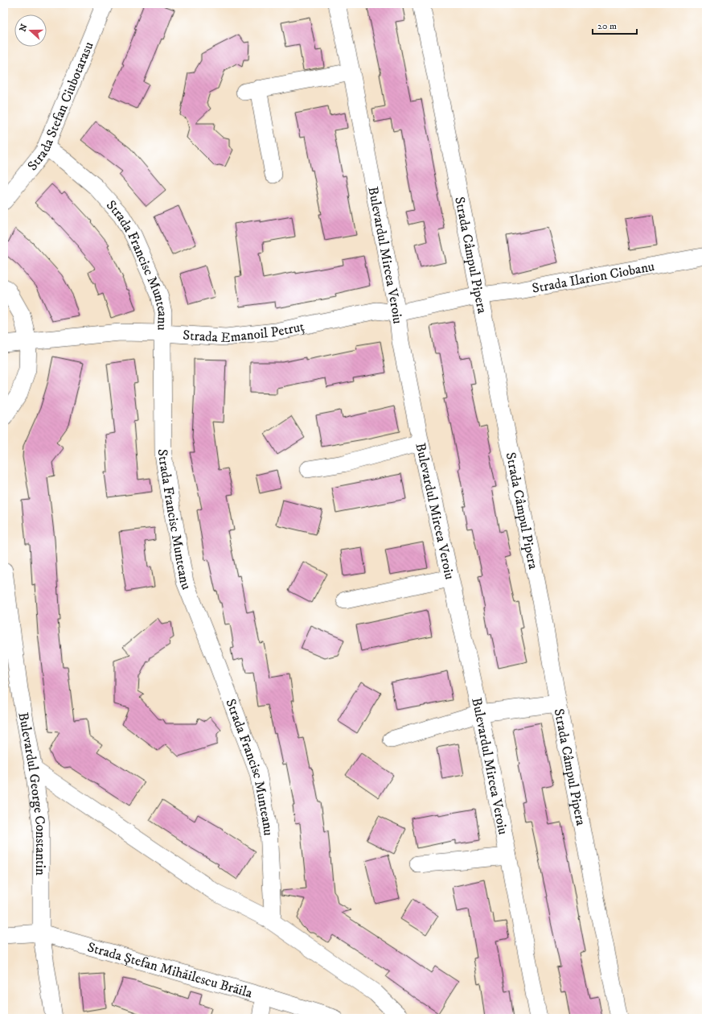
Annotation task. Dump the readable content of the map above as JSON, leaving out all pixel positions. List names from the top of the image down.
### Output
{
  "streets": {
    "street": [
      "Strada Stefan Ciubotarasu",
      "Strada Câmpul Pipera",
      "Bulevardul Mircea Veroiu",
      "Strada Francisc Munteanu",
      "Strada Ilarion Ciobanu",
      "Strada Emanoil Petruț",
      "Bulevardul George Constantin",
      "Strada Ștefan Mihăilescu Brăila"
    ]
  },
  "crossings": [
    ["Strada Stefan Ciubotarasu", "Strada Francisc Munteanu"],
    ["Strada Câmpul Pipera", "Strada Ilarion Ciobanu"],
    ["Strada Câmpul Pipera", "Strada Emanoil Petruț"],
    ["Bulevardul Mircea Veroiu", "Strada Emanoil Petruț"],
    ["Strada Francisc Munteanu", "Strada Emanoil Petruț"],
    ["Strada Ilarion Ciobanu", "Strada Emanoil Petruț"],
    ["Bulevardul George Constantin", "Strada Ștefan Mihăilescu Brăila"]
  ],
  "scale_bar": "20 m",
  "north": "left"
}
